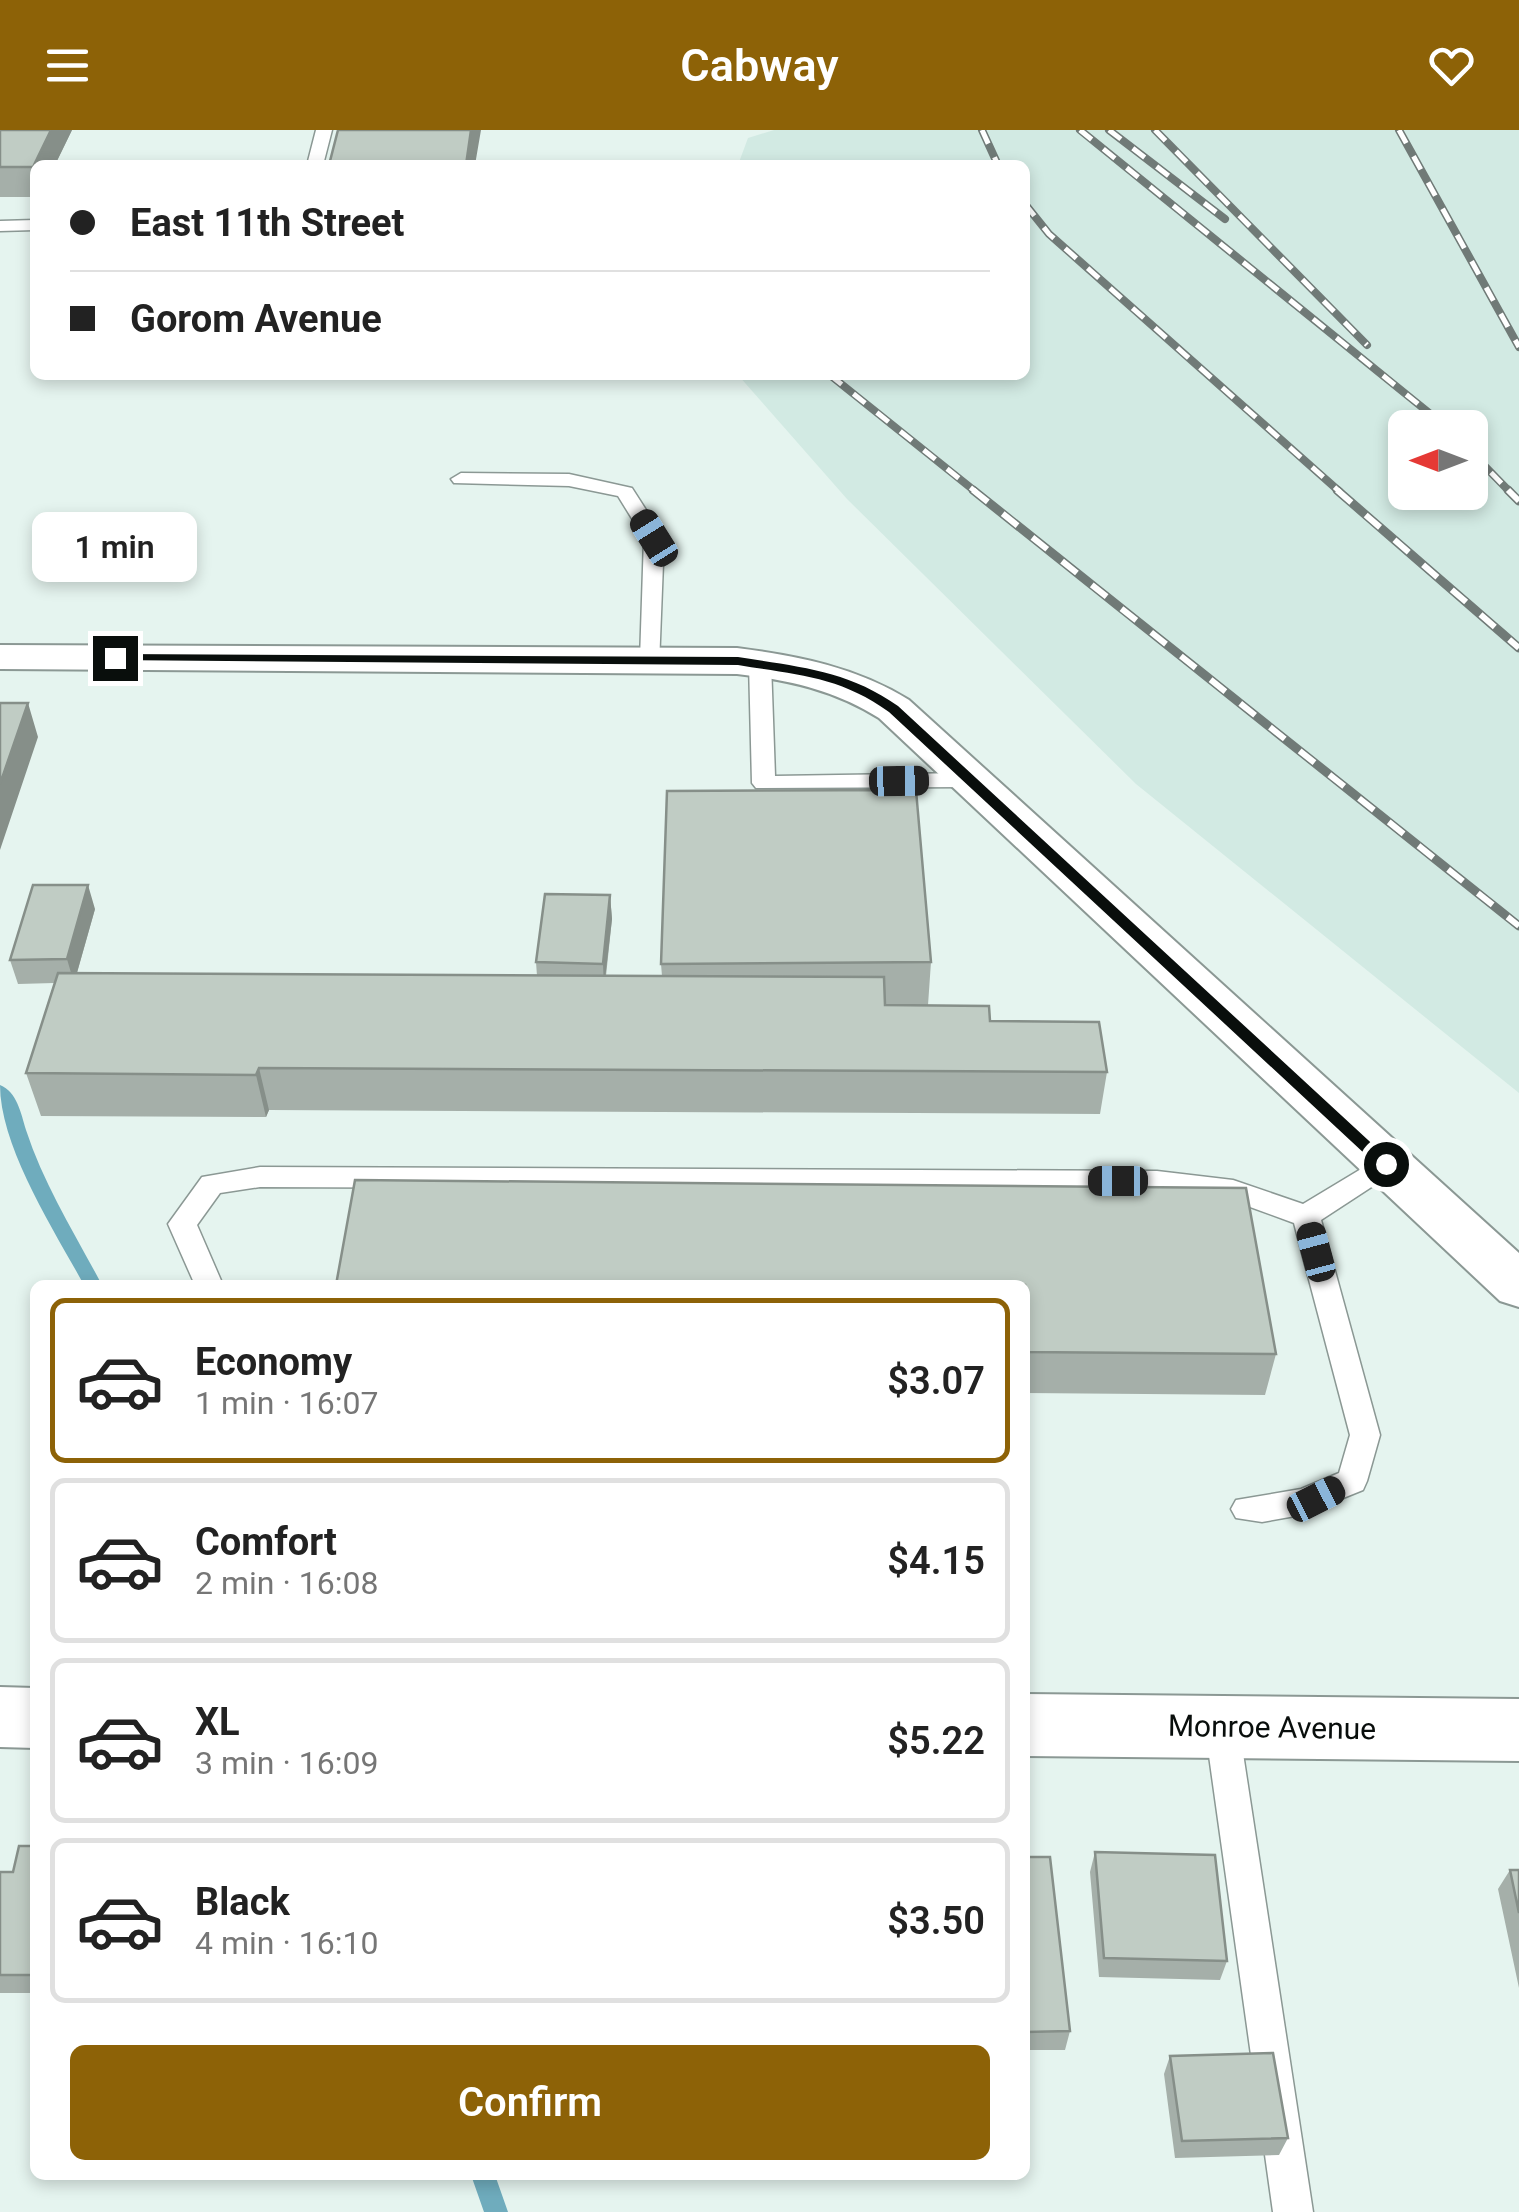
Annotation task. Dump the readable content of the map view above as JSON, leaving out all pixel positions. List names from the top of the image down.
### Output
{
  "streets": {
    "street": ["Monroe Avenue"]
  },
  "north": "left",
  "page": {
    "header": "Cabway",
    "banner": ["East 11th Street", "Gorom Avenue"],
    "bubble": "1 min",
    "list": [
      {
        "name": "Economy",
        "note": "1 min · 16:07",
        "value": "$3.07"
      },
      {
        "name": "Comfort",
        "note": "2 min · 16:08",
        "value": "$4.15"
      },
      {
        "name": "XL",
        "note": "3 min · 16:09",
        "value": "$5.22"
      },
      {
        "name": "Black",
        "note": "4 min · 16:10",
        "value": "$3.50"
      }
    ],
    "buttons": "Confirm"
  }
}
